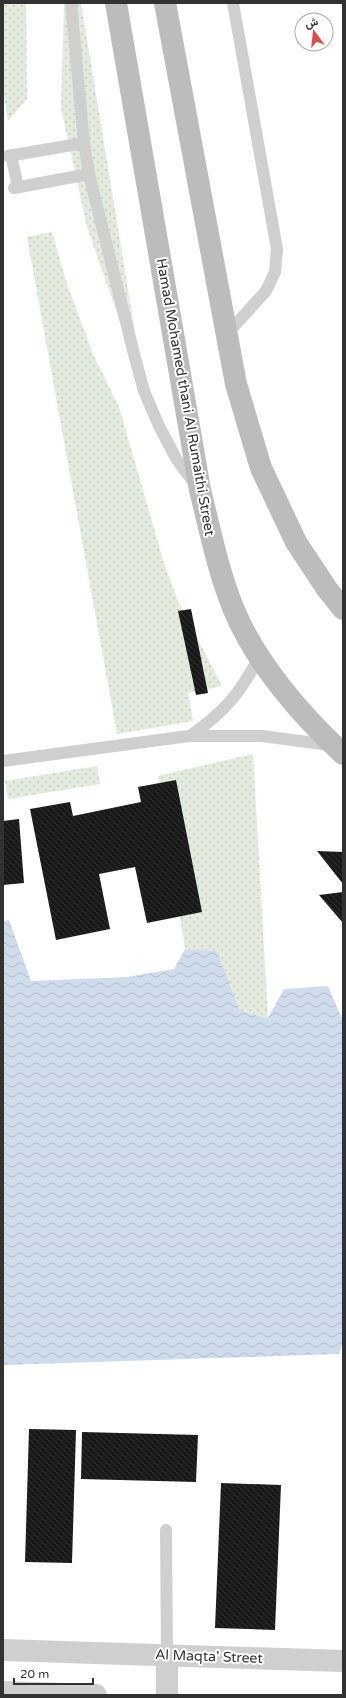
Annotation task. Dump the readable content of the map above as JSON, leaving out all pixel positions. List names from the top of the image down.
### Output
{
  "streets": {
    "main road": ["Hamad Mohamed thani Al Rumaithi Street"],
    "street": ["Al Maqta' Street"]
  },
  "scale_bar": "20 m",
  "north": "top"
}
